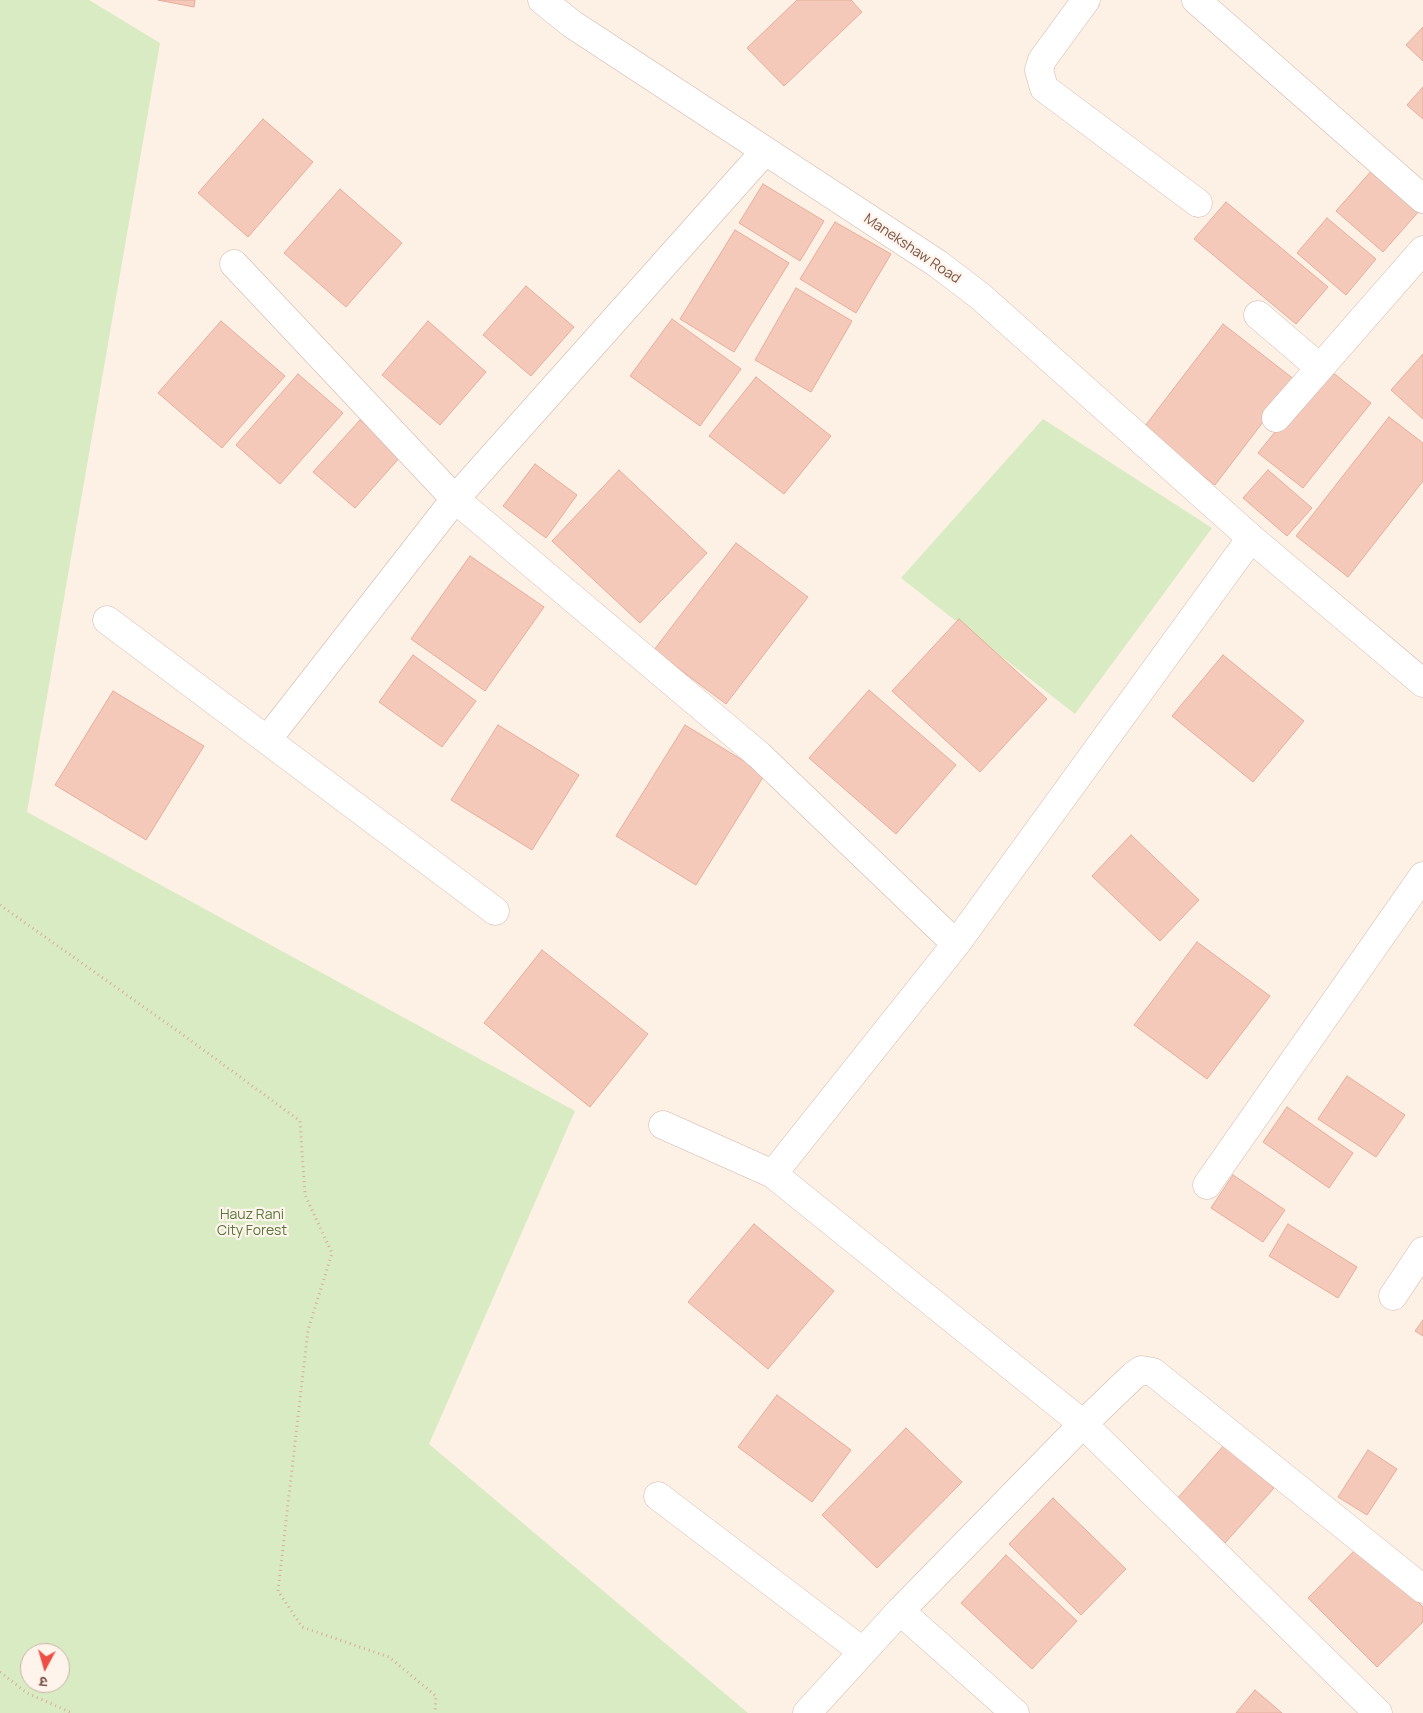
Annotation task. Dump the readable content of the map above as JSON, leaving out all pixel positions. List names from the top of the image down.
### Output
{
  "streets": {
    "street": ["Manekshaw Road"]
  },
  "parks": ["Hauz Rani City Forest"],
  "north": "bottom"
}
